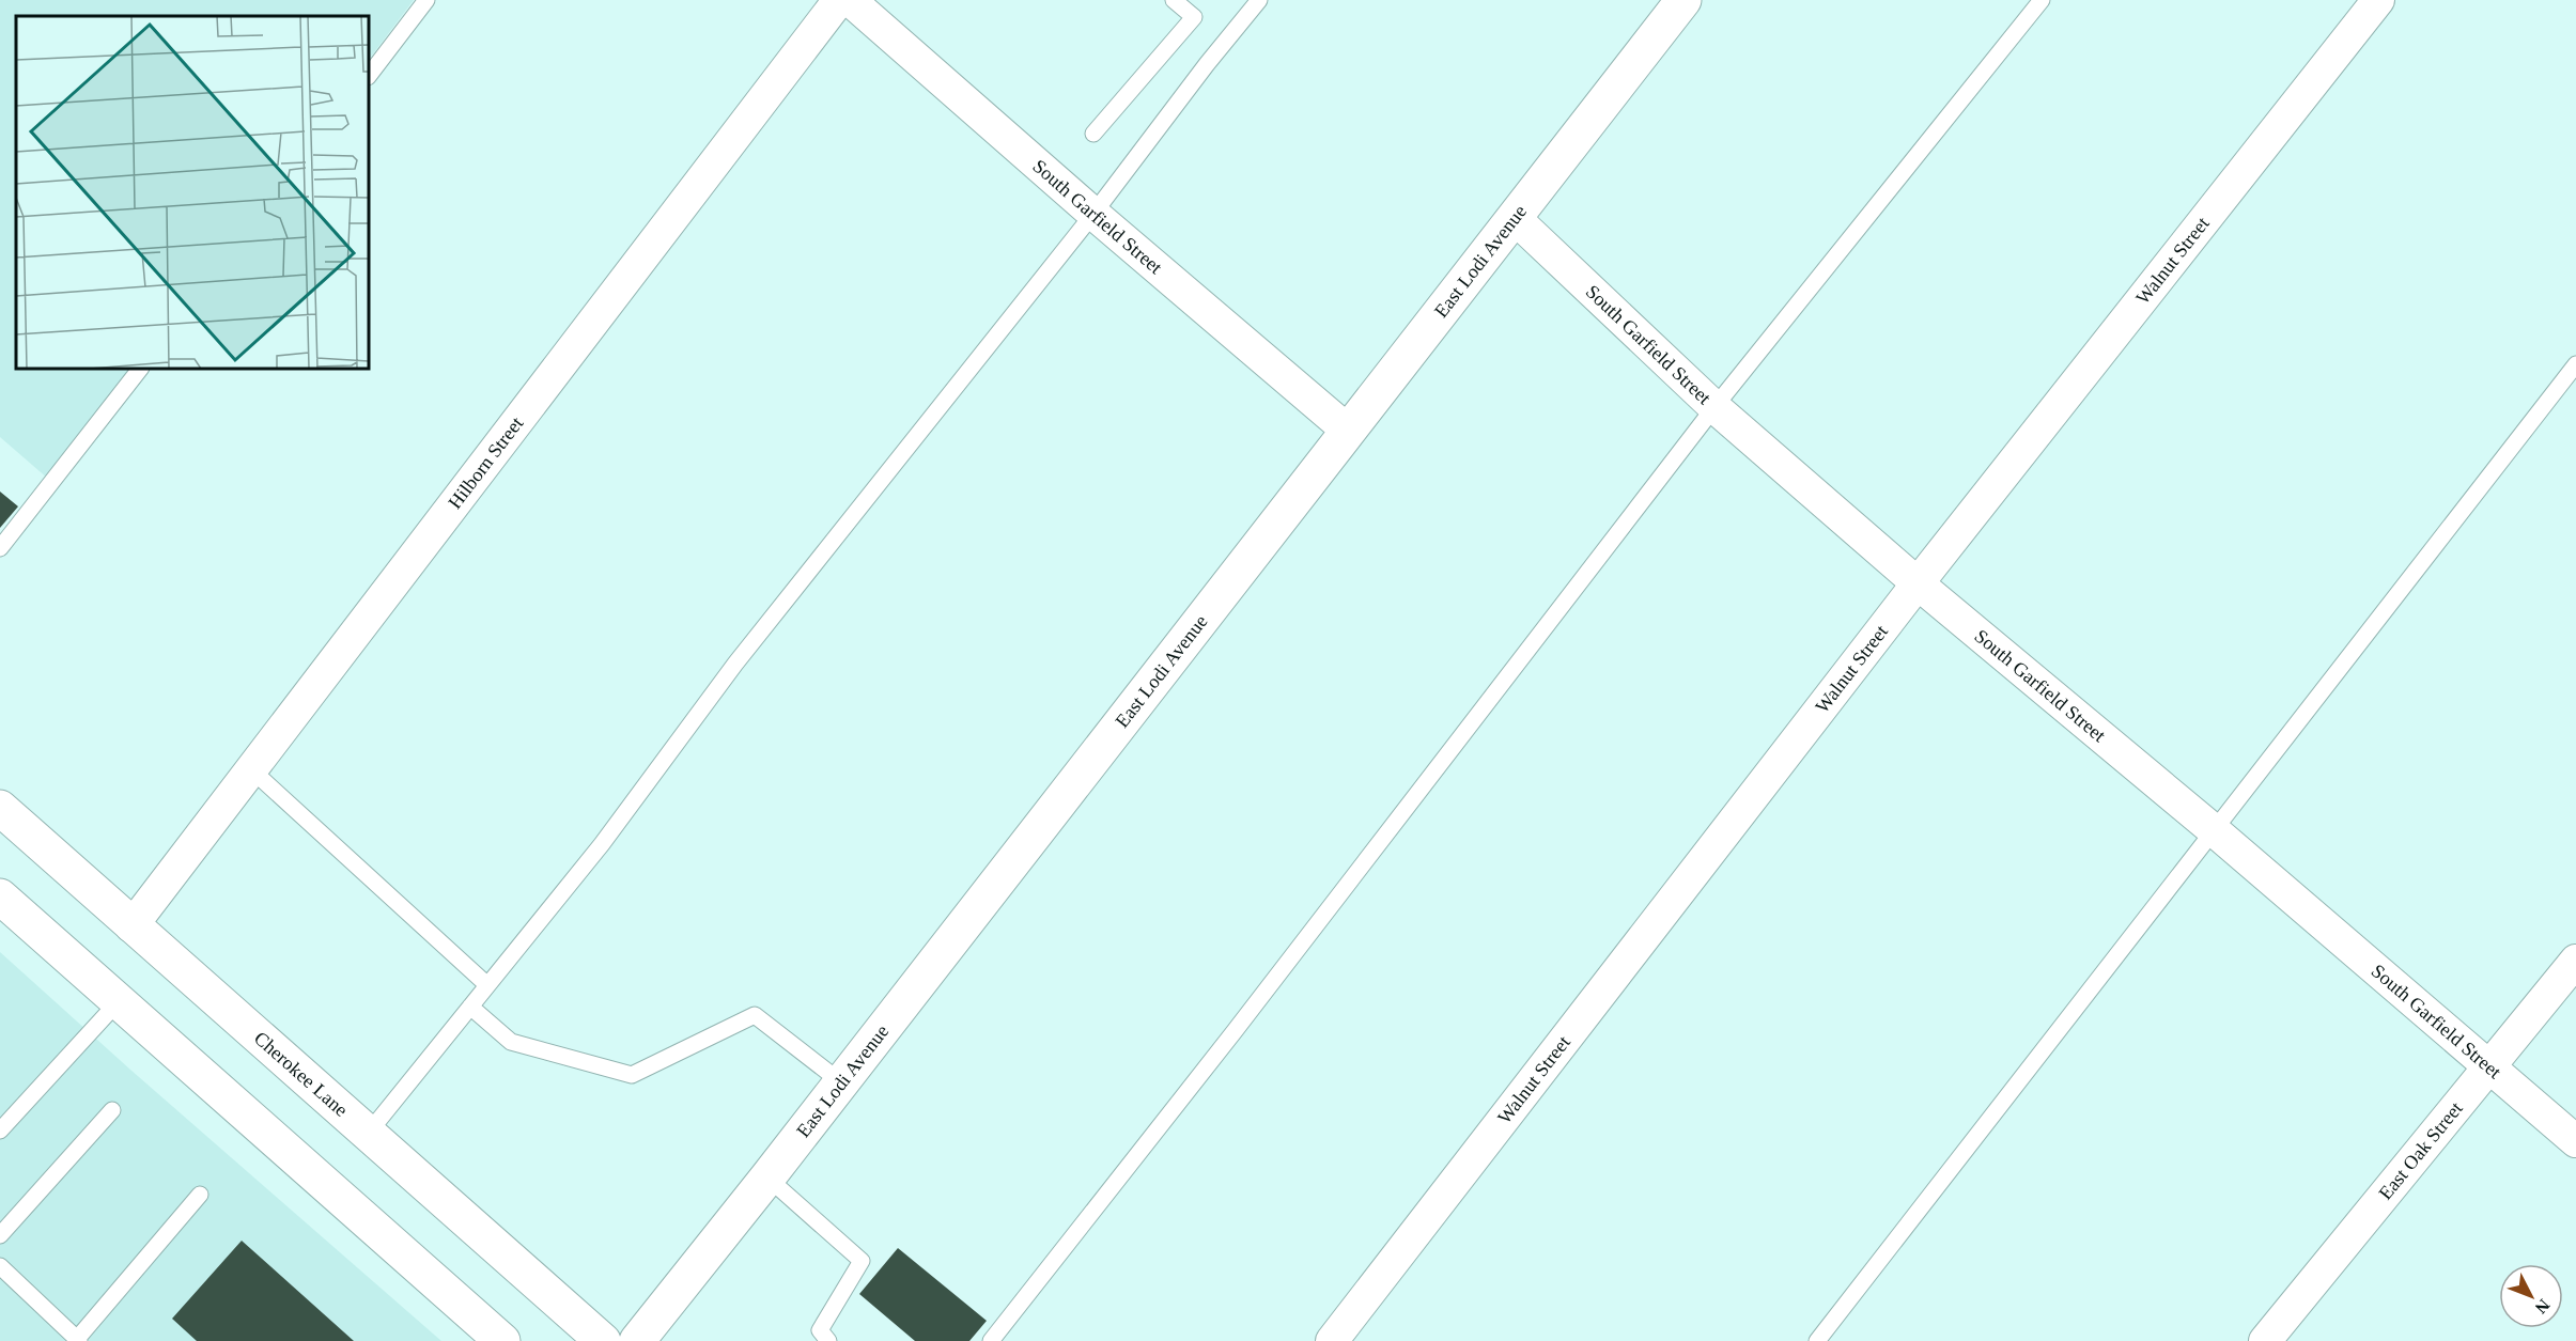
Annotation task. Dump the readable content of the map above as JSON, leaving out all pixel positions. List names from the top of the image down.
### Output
{
  "streets": {
    "main road": ["East Lodi Avenue", "Cherokee Lane"],
    "street": [
      "South Garfield Street",
      "Walnut Street",
      "Hilborn Street",
      "East Oak Street"
    ]
  },
  "crossings": [
    ["South Garfield Street", "Walnut Street"],
    ["South Garfield Street", "East Lodi Avenue"],
    ["South Garfield Street", "East Oak Street"],
    ["Hilborn Street", "Cherokee Lane"]
  ],
  "north": "bottom right"
}
